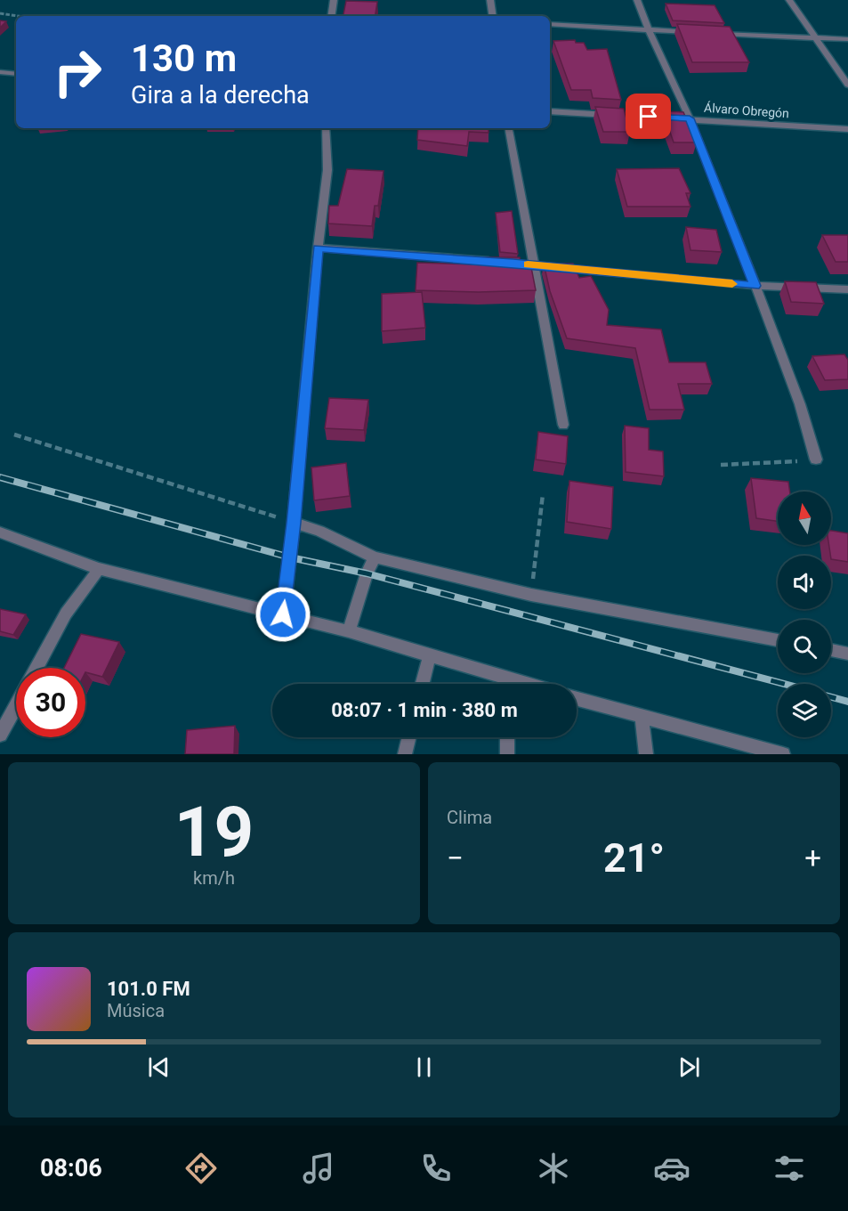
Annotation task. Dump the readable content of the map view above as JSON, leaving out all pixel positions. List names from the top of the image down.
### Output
{
  "streets": {
    "street": ["Álvaro Obregón"]
  },
  "north": "top",
  "page": {
    "turn": ["130 m", "Gira a la derecha"],
    "limit": "30",
    "trip": "08:07 · 1 min · 380 m",
    "tile": [
      ["19", "km/h"],
      "Clima"
    ],
    "heat": ["−", "21°", "+"],
    "song": ["101.0 FM", "Música"],
    "tabs": "08:06"
  }
}
